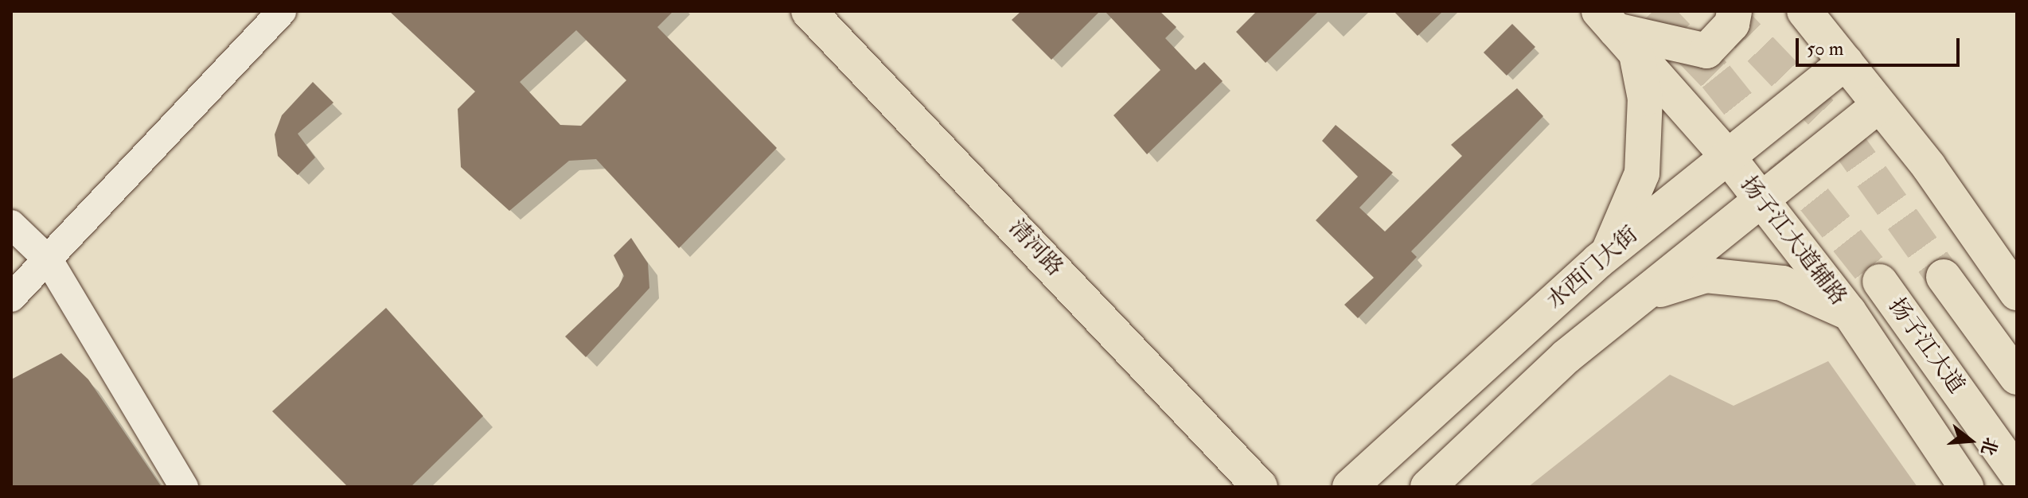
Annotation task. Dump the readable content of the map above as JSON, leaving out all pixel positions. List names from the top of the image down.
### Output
{
  "streets": {
    "main road": [
      "扬子江大道辅路",
      "清河路",
      "水西门大街",
      "扬子江大道"
    ]
  },
  "crossings": [
    ["扬子江大道辅路", "水西门大街"]
  ],
  "scale_bar": "50 m",
  "north": "right"
}
